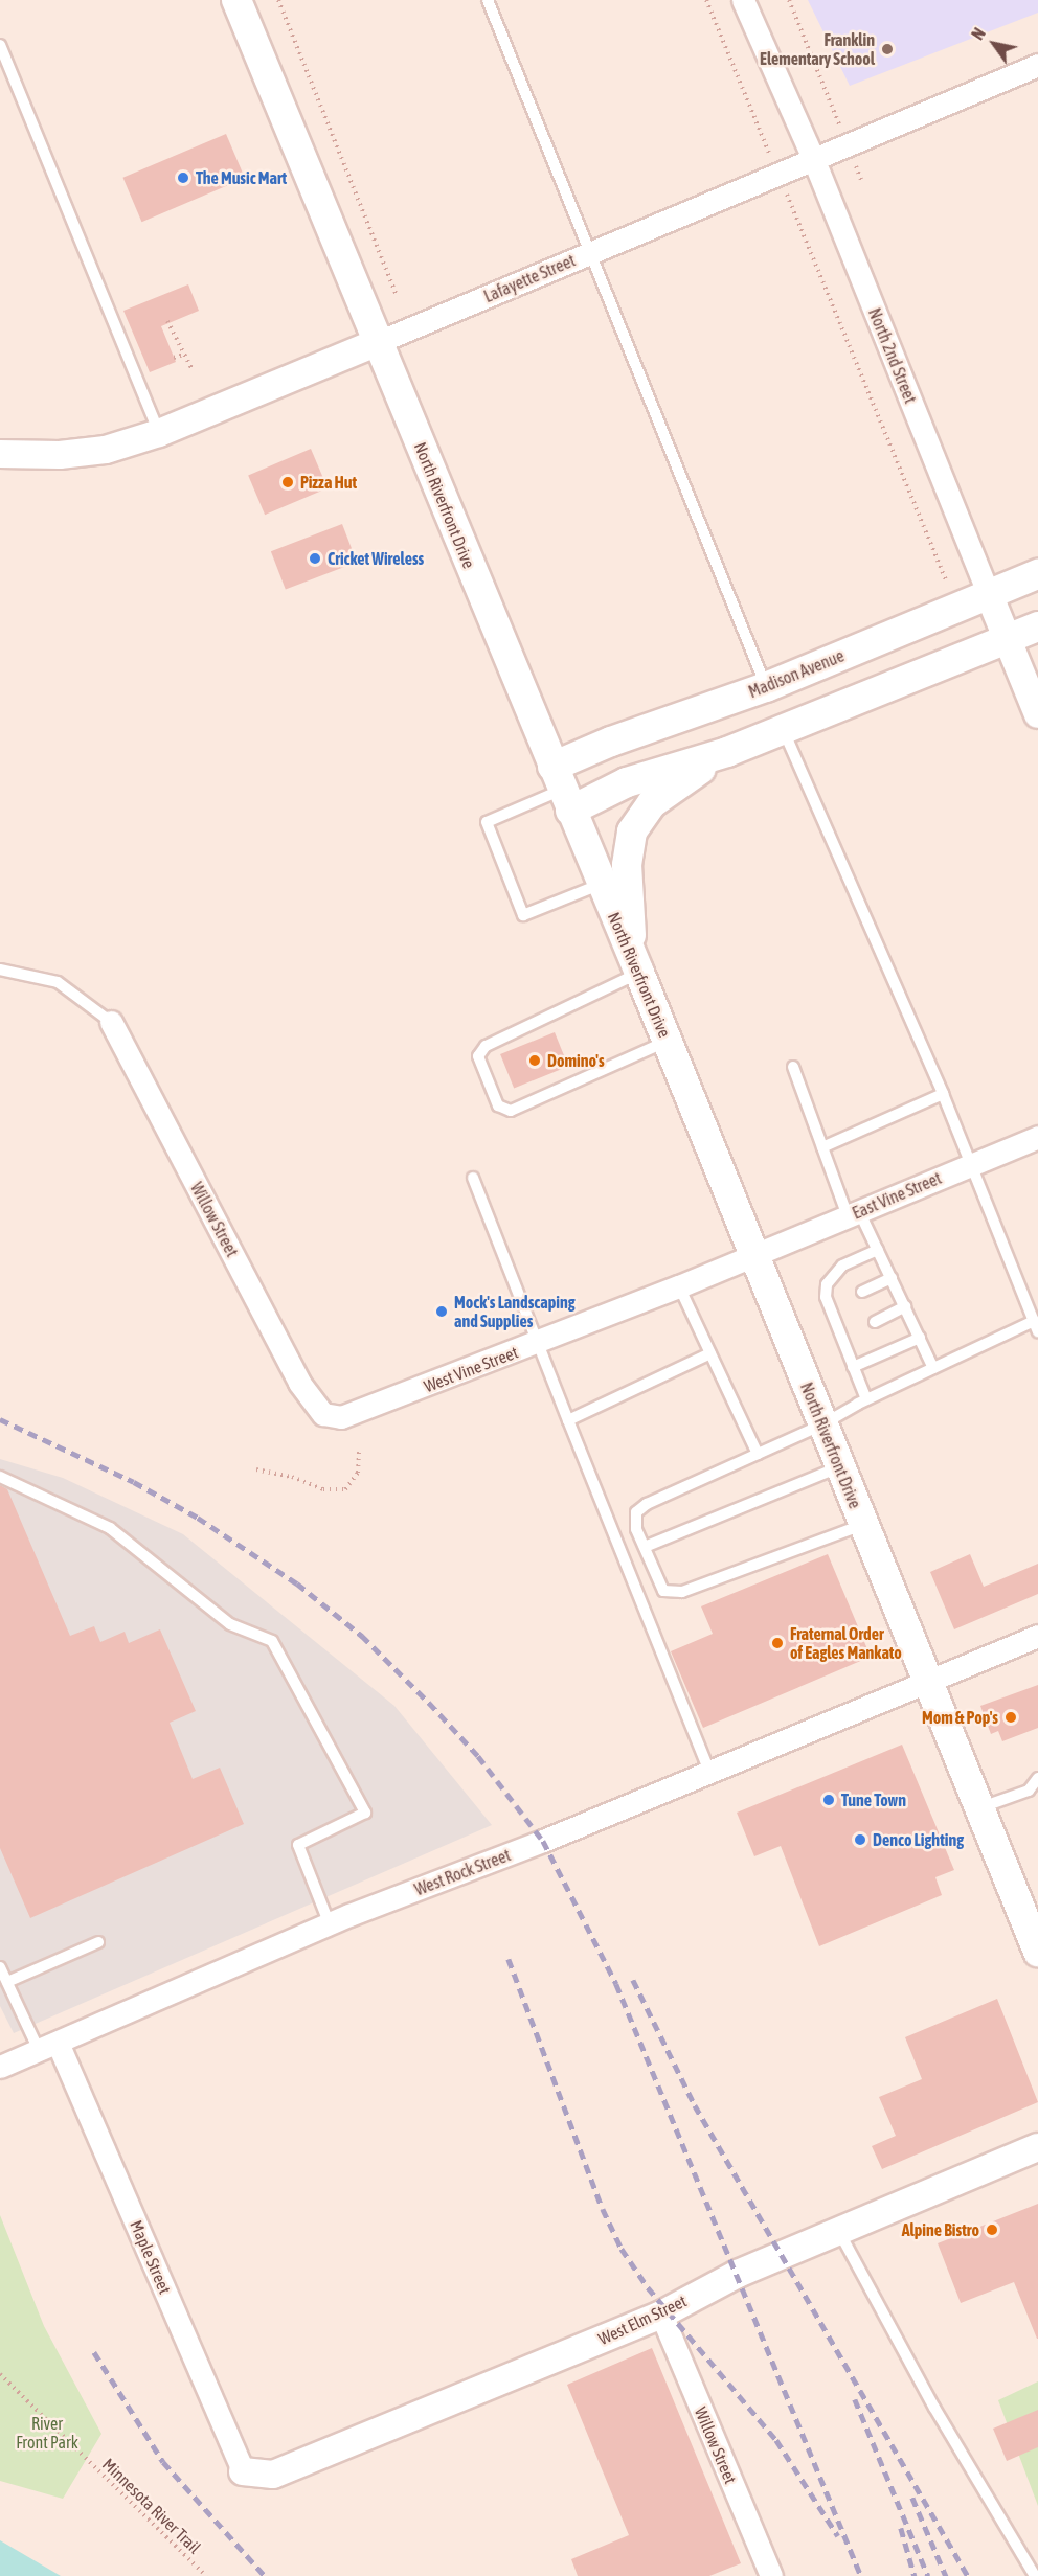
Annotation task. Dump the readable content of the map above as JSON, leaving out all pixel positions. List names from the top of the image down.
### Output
{
  "streets": {
    "main road": ["North Riverfront Drive", "Madison Avenue"],
    "street": [
      "Lafayette Street",
      "North 2nd Street",
      "East Vine Street",
      "Willow Street",
      "West Vine Street",
      "West Rock Street",
      "Maple Street",
      "West Elm Street"
    ],
    "path": ["Minnesota River Trail"]
  },
  "crossings": [
    ["Lafayette Street", "North 2nd Street"],
    ["Lafayette Street", "North Riverfront Drive"],
    ["North 2nd Street", "Madison Avenue"],
    ["North Riverfront Drive", "Madison Avenue"],
    ["North Riverfront Drive", "East Vine Street"],
    ["North Riverfront Drive", "West Vine Street"],
    ["North Riverfront Drive", "West Rock Street"],
    ["East Vine Street", "West Vine Street"],
    ["Willow Street", "West Vine Street"],
    ["Willow Street", "West Elm Street"],
    ["West Rock Street", "Maple Street"],
    ["Maple Street", "West Elm Street"]
  ],
  "parks": ["River Front Park"],
  "places": [
    "Franklin Elementary School",
    "The Music Mart",
    "Pizza Hut",
    "Cricket Wireless",
    "Domino's",
    "Mock's Landscaping and Supplies",
    "Fraternal Order of Eagles Mankato",
    "Mom & Pop's",
    "Tune Town",
    "Denco Lighting",
    "Alpine Bistro"
  ],
  "north": "top left"
}
